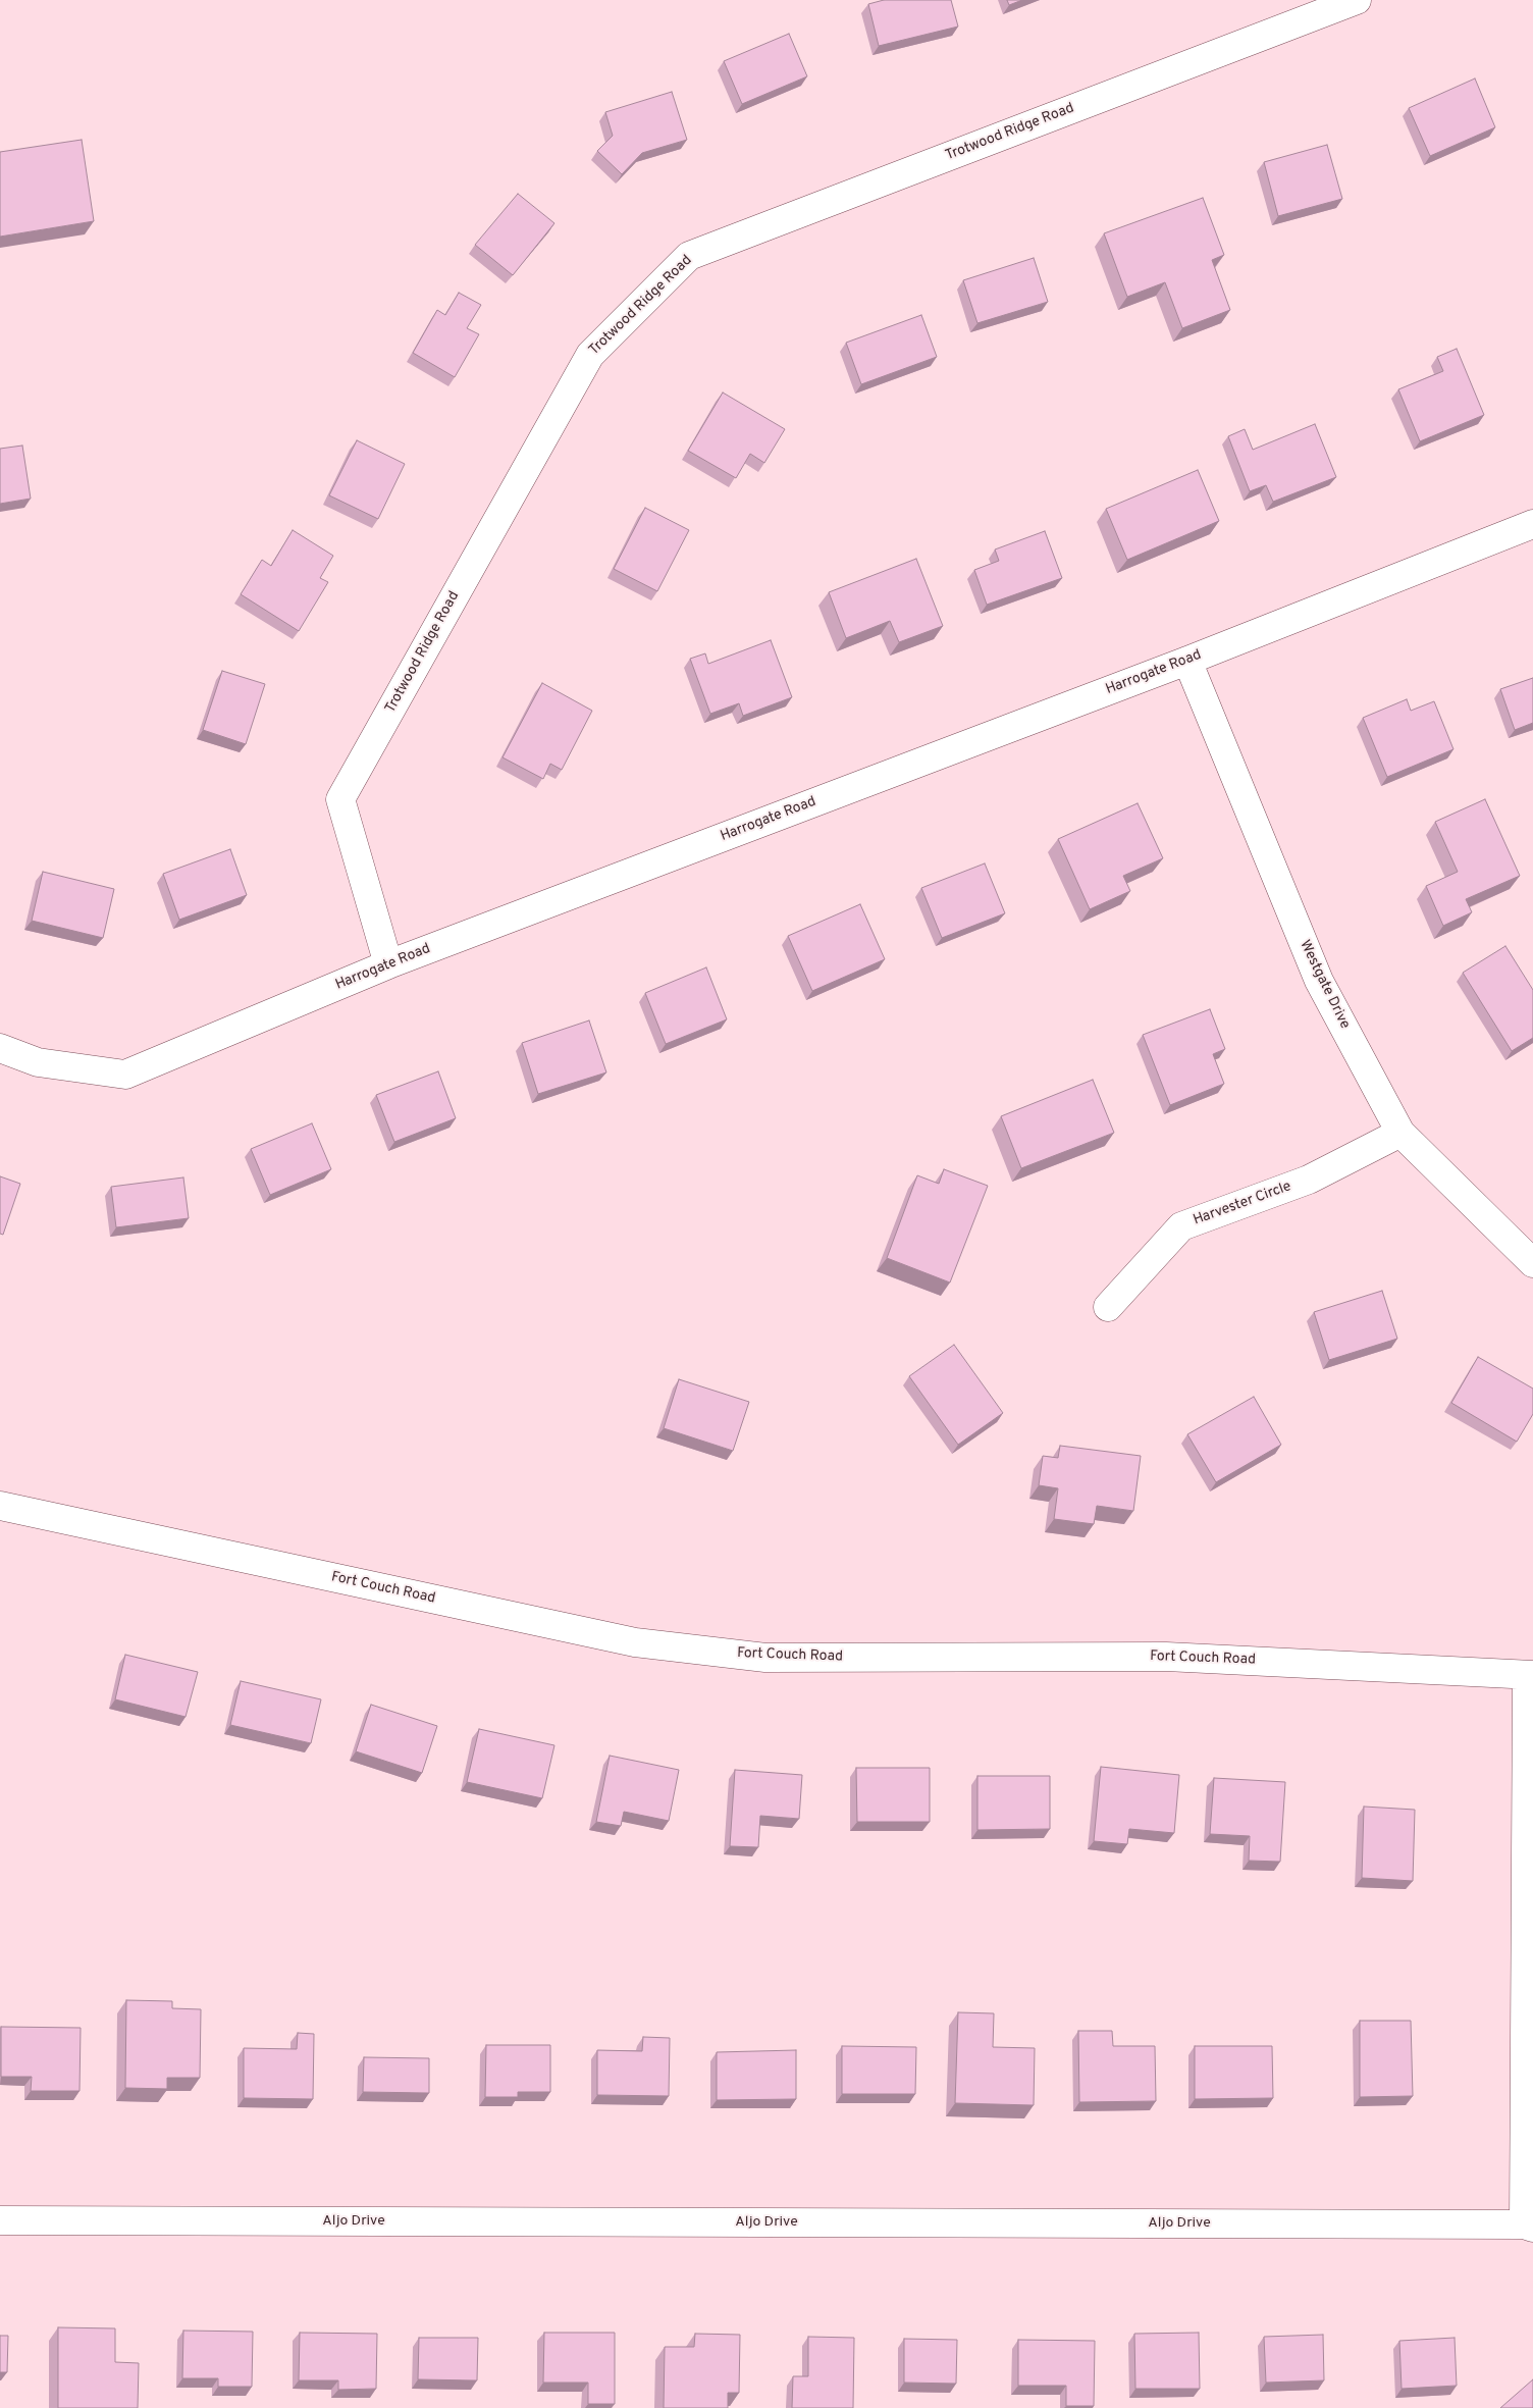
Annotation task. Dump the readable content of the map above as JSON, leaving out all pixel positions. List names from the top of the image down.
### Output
{
  "streets": {
    "street": [
      "Trotwood Ridge Road",
      "Harrogate Road",
      "Westgate Drive",
      "Harvester Circle",
      "Fort Couch Road",
      "Aljo Drive"
    ]
  },
  "crossings": [
    ["Trotwood Ridge Road", "Harrogate Road"],
    ["Harrogate Road", "Westgate Drive"],
    ["Westgate Drive", "Harvester Circle"]
  ]
}
